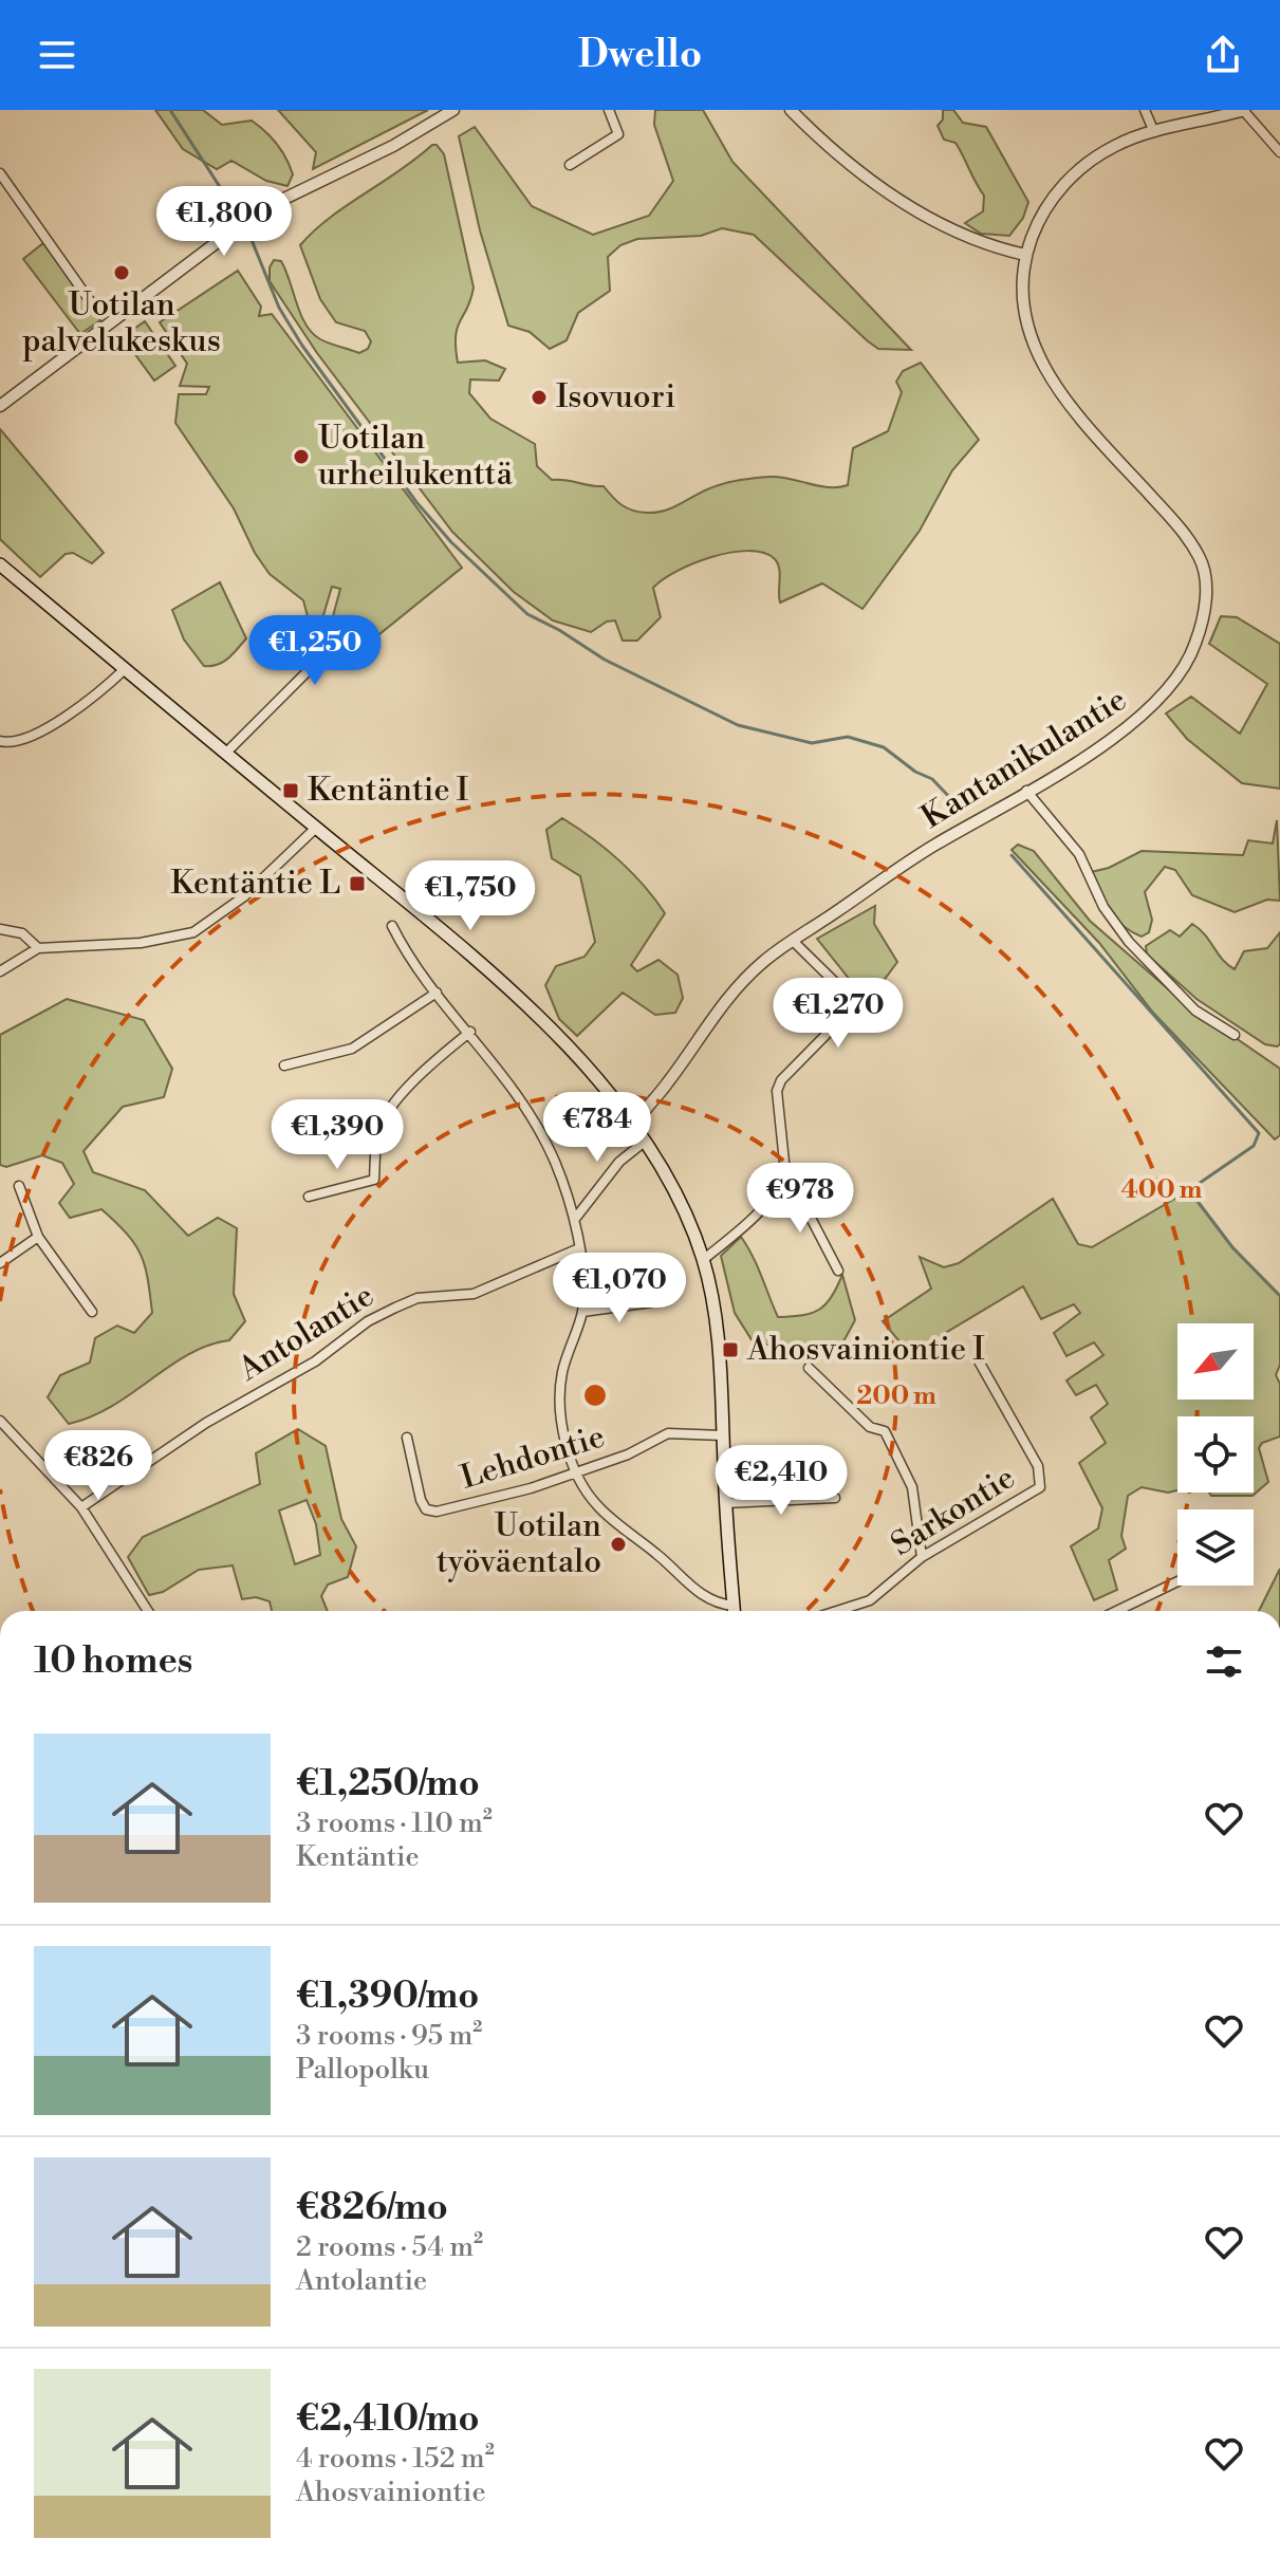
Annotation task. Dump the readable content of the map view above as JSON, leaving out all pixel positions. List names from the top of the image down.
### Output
{
  "streets": {
    "street": [
      "Kantanikulantie",
      "Antolantie",
      "Lehdontie",
      "Sarkontie"
    ]
  },
  "places": {
    "other": [
      "Uotilan palvelukeskus",
      "Isovuori",
      "Uotilan urheilukenttä",
      "Uotilan työväentalo"
    ],
    "transit": ["Kentäntie I", "Kentäntie L", "Ahosvainiontie I"]
  },
  "north": "bottom left",
  "page": {
    "header": "Dwello",
    "price": [
      "€1,800",
      "€1,250",
      "€1,750",
      "€1,270",
      "€784",
      "€1,390",
      "€978",
      "€1,070",
      "€826",
      "€2,410"
    ],
    "heading": "10 homes",
    "list": [
      {
        "name": "€1,250/mo",
        "note": "3 rooms · 110 m² · Kentäntie"
      },
      {
        "name": "€1,390/mo",
        "note": "3 rooms · 95 m² · Pallopolku"
      },
      {
        "name": "€826/mo",
        "note": "2 rooms · 54 m² · Antolantie"
      },
      {
        "name": "€2,410/mo",
        "note": "4 rooms · 152 m² · Ahosvainiontie"
      }
    ]
  },
  "rings": ["400 m", "200 m"]
}
